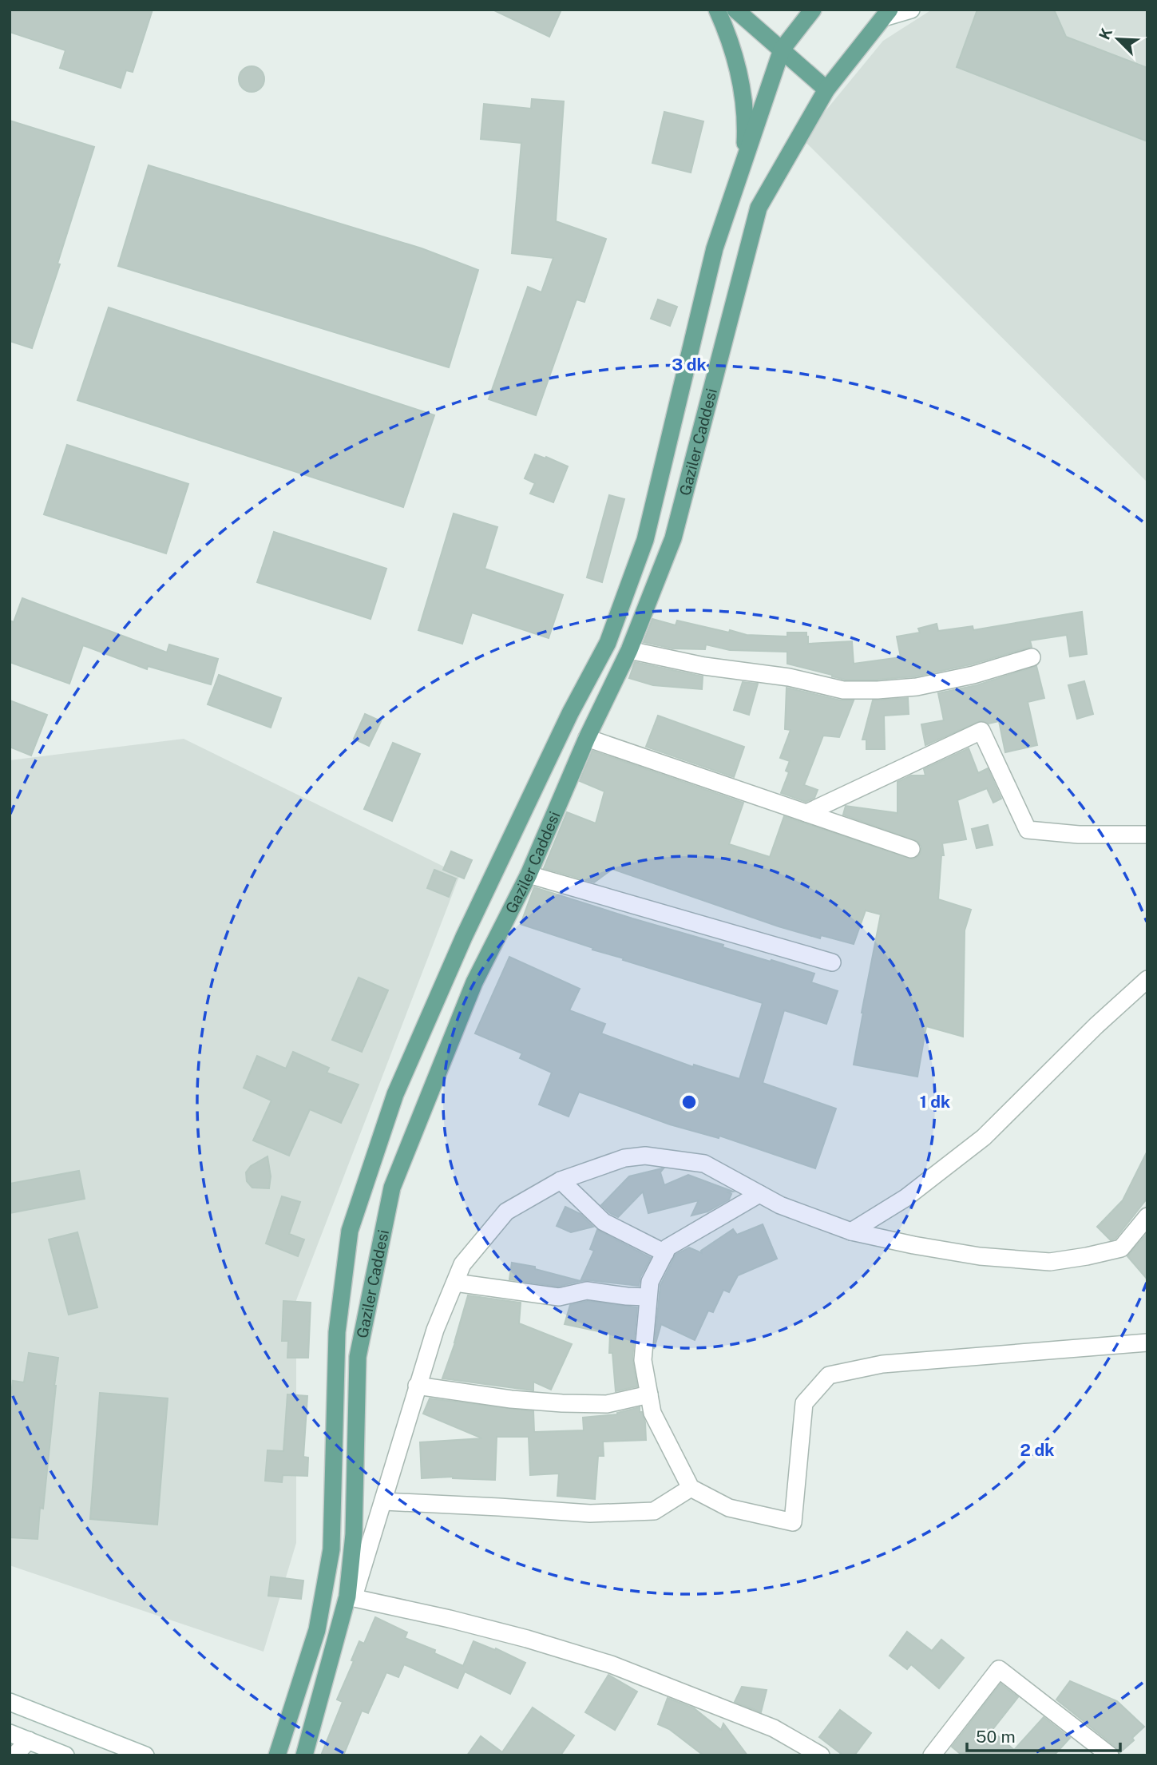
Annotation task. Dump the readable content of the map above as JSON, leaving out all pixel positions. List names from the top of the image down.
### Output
{
  "streets": {
    "main road": ["Gaziler Caddesi"]
  },
  "scale_bar": "50 m",
  "north": "top left",
  "rings": ["3 dk", "1 dk", "2 dk"]
}
